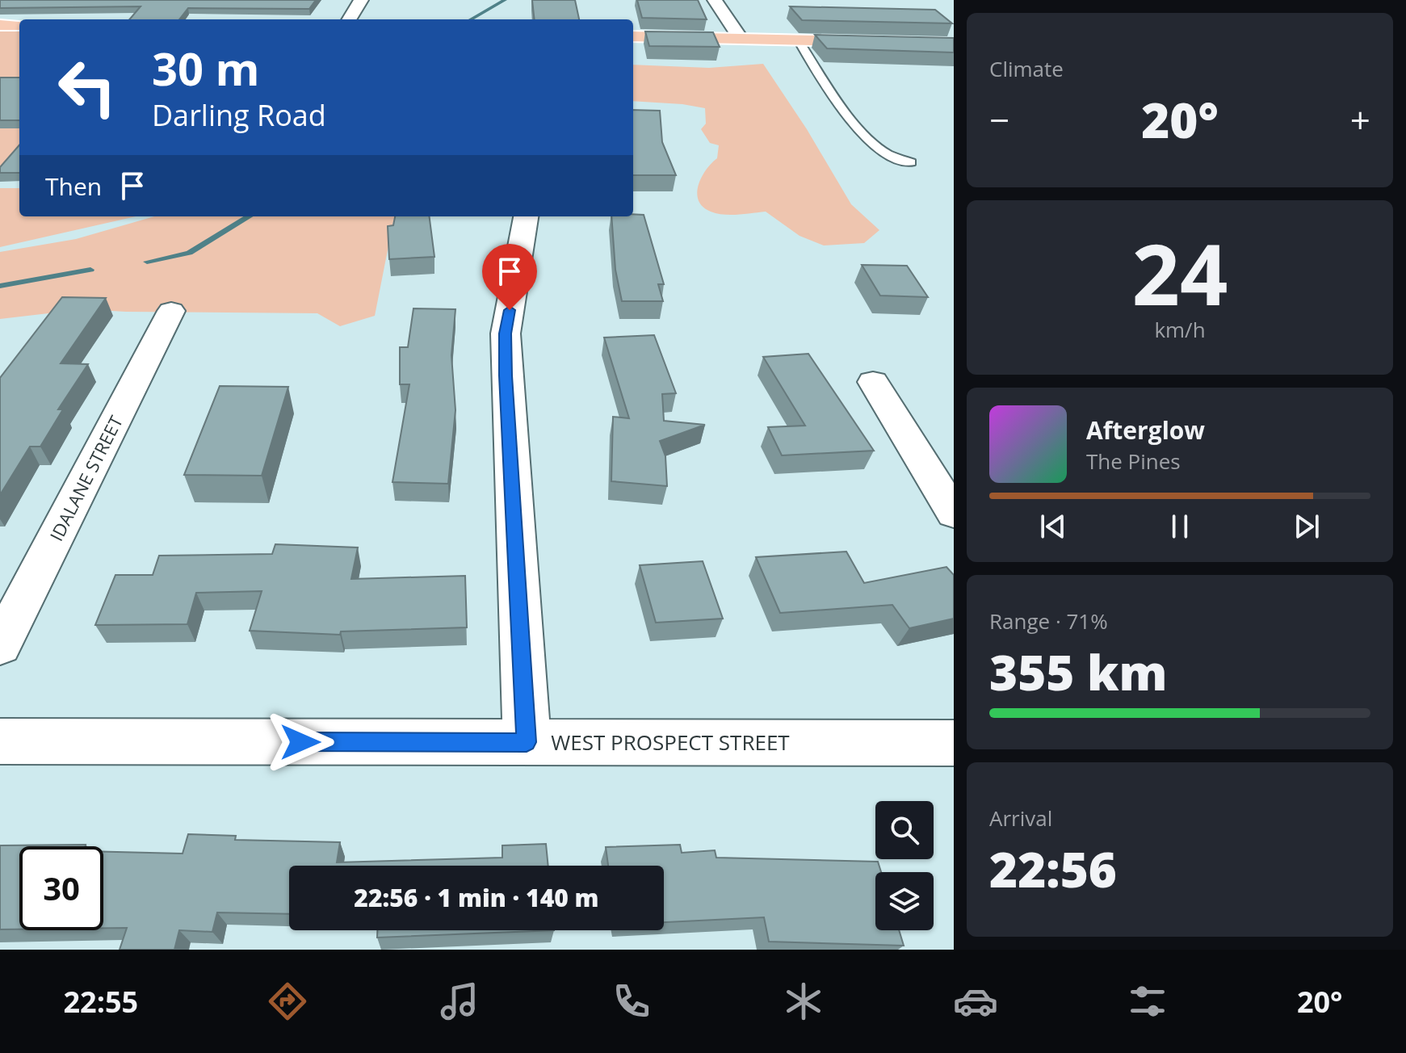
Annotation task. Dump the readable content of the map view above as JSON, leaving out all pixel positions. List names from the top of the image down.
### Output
{
  "streets": {
    "street": ["IDALANE STREET", "WEST PROSPECT STREET"]
  },
  "page": {
    "tile": [
      "Climate",
      ["24", "km/h"],
      ["Range · 71%", "355 km"],
      ["Arrival", "22:56"]
    ],
    "turn": ["30 m", "Darling Road"],
    "heat": ["−", "20°", "+"],
    "then": "Then",
    "song": ["Afterglow", "The Pines"],
    "limit": "30",
    "trip": "22:56 · 1 min · 140 m",
    "tabs": ["22:55", "20°"]
  }
}
